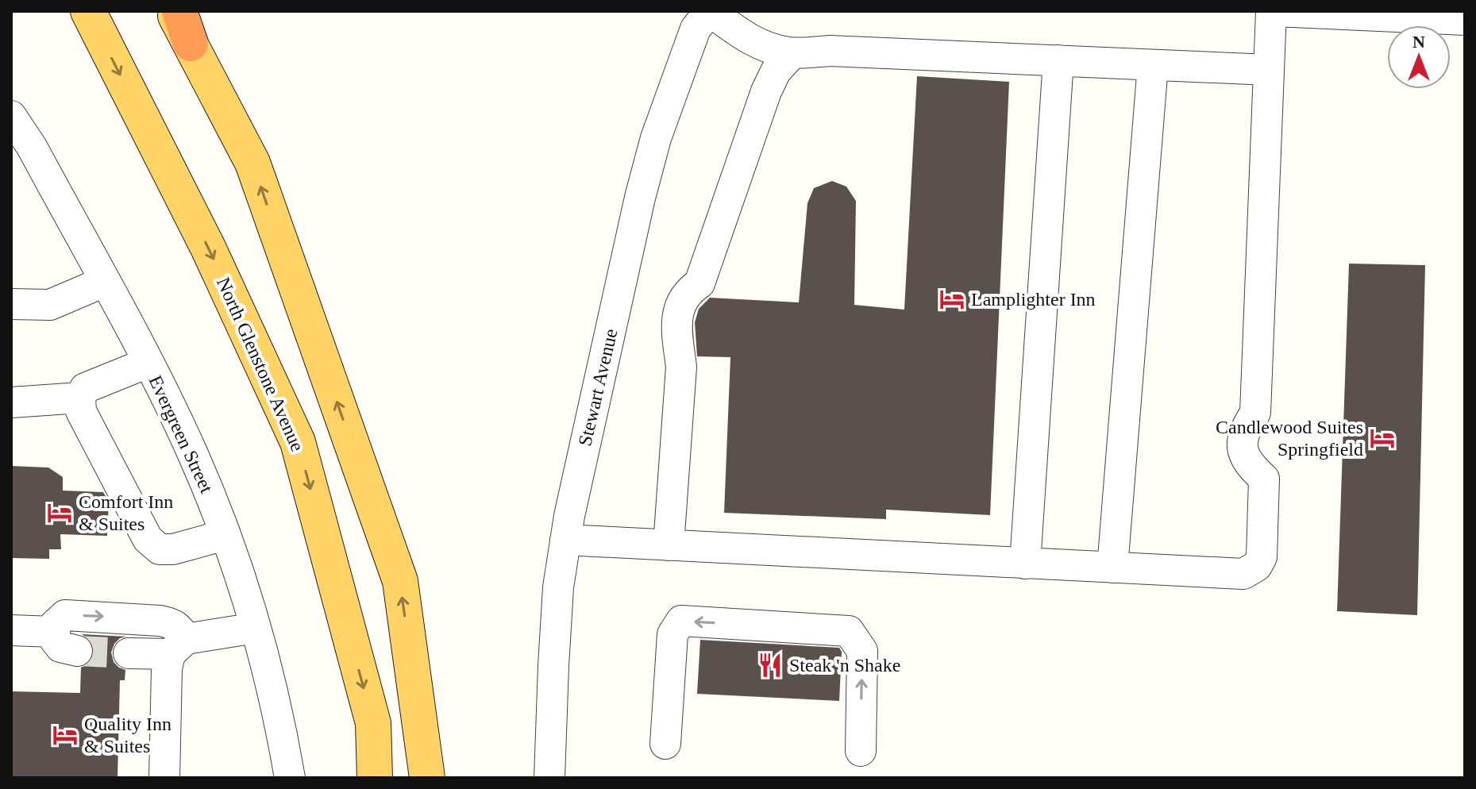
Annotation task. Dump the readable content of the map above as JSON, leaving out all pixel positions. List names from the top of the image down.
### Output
{
  "streets": {
    "main road": ["North Glenstone Avenue"],
    "street": ["Stewart Avenue", "Evergreen Street"]
  },
  "places": {
    "hotel": [
      "Lamplighter Inn",
      "Candlewood Suites Springfield",
      "Comfort Inn & Suites",
      "Quality Inn & Suites"
    ],
    "restaurant": ["Steak 'n Shake"]
  },
  "north": "top"
}
